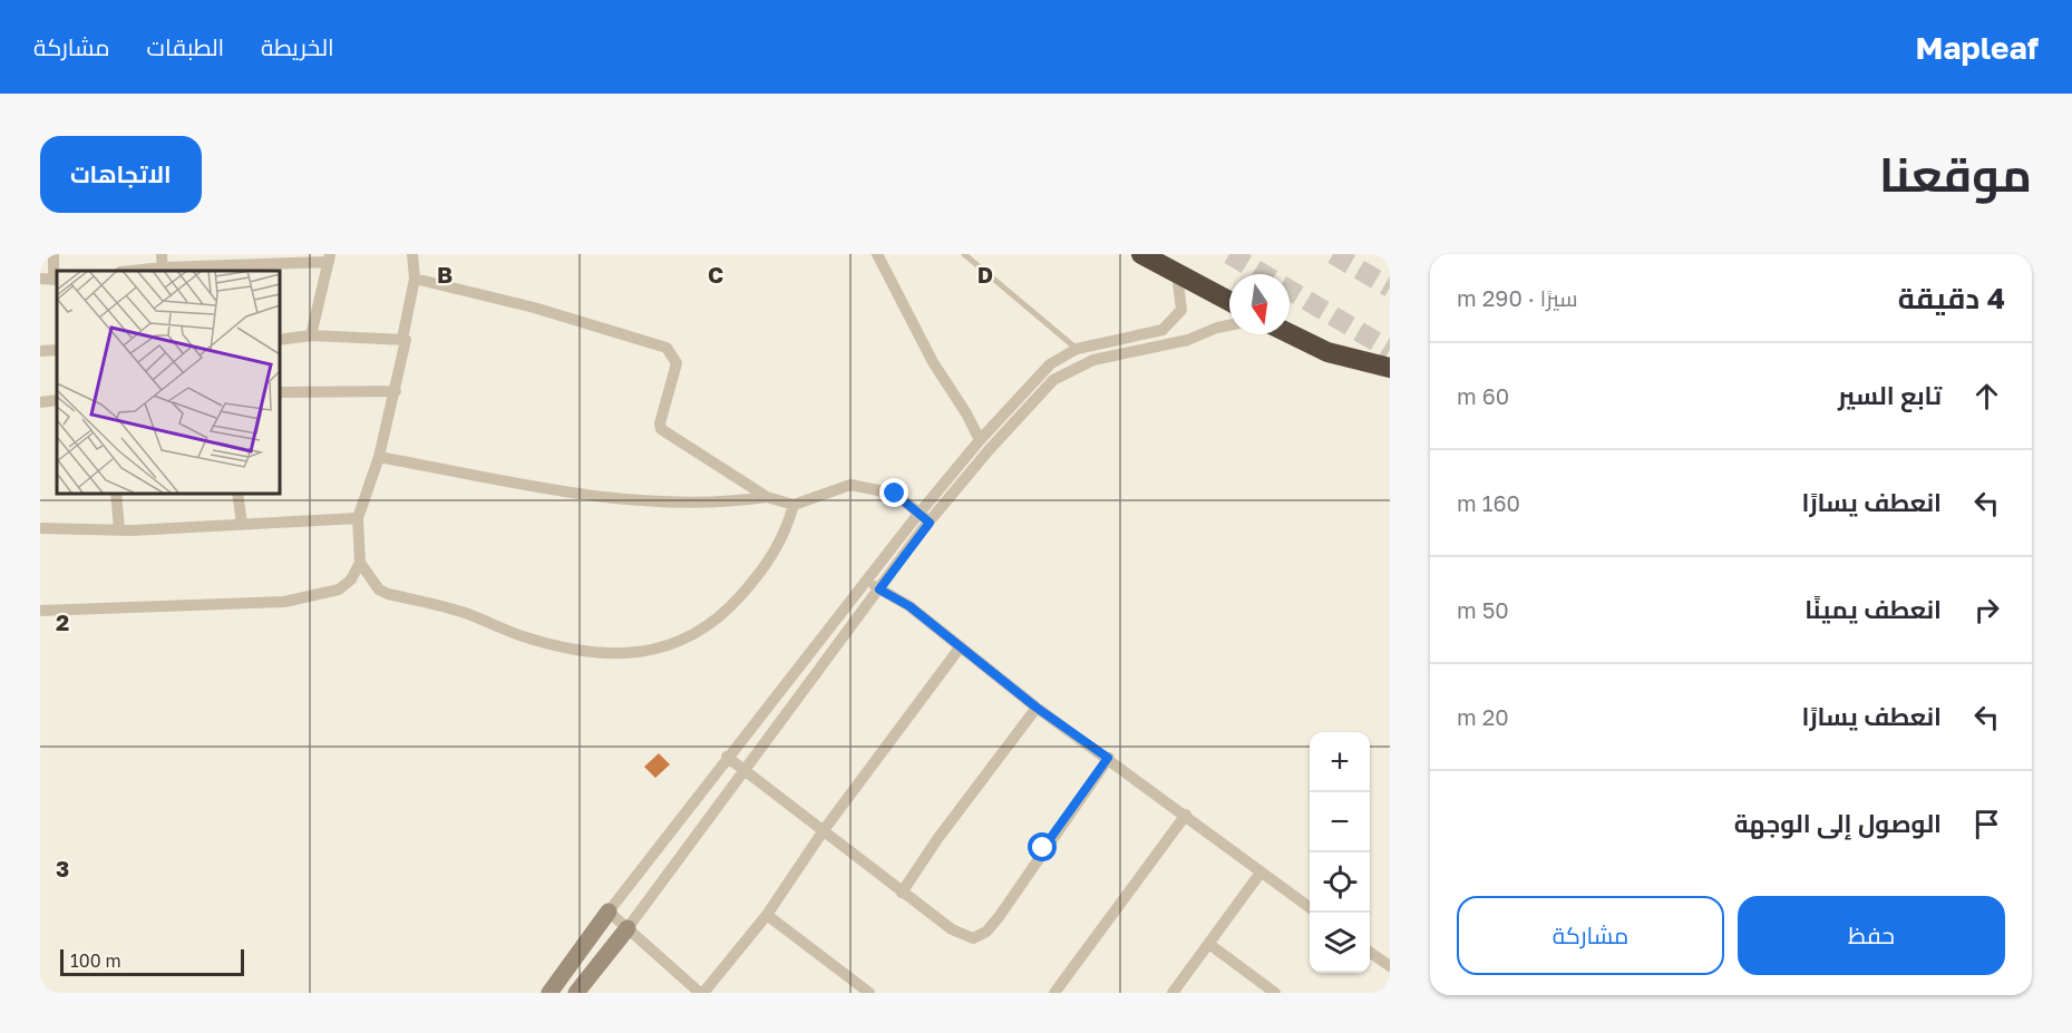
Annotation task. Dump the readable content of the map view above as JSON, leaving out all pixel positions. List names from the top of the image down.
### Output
{
  "scale_bar": "100 m",
  "north": "bottom",
  "page": {
    "header": "Mapleaf",
    "nav": ["الخريطة", "الطبقات", "مشاركة"],
    "title": "موقعنا",
    "buttons": [
      "الاتجاهات",
      ["حفظ", "مشاركة"]
    ],
    "heading": ["4 دقيقة", "سيرًا · 290 m"],
    "list": [
      ["تابع السير", "60 m"],
      ["انعطف يسارًا", "160 m"],
      ["انعطف يمينًا", "50 m"],
      ["انعطف يسارًا", "20 m"],
      "الوصول إلى الوجهة"
    ],
    "map_buttons": ["+", "−"],
    "scale": "100 m"
  },
  "grid": {
    "columns": ["B", "C", "D"],
    "rows": ["2", "3"]
  }
}
